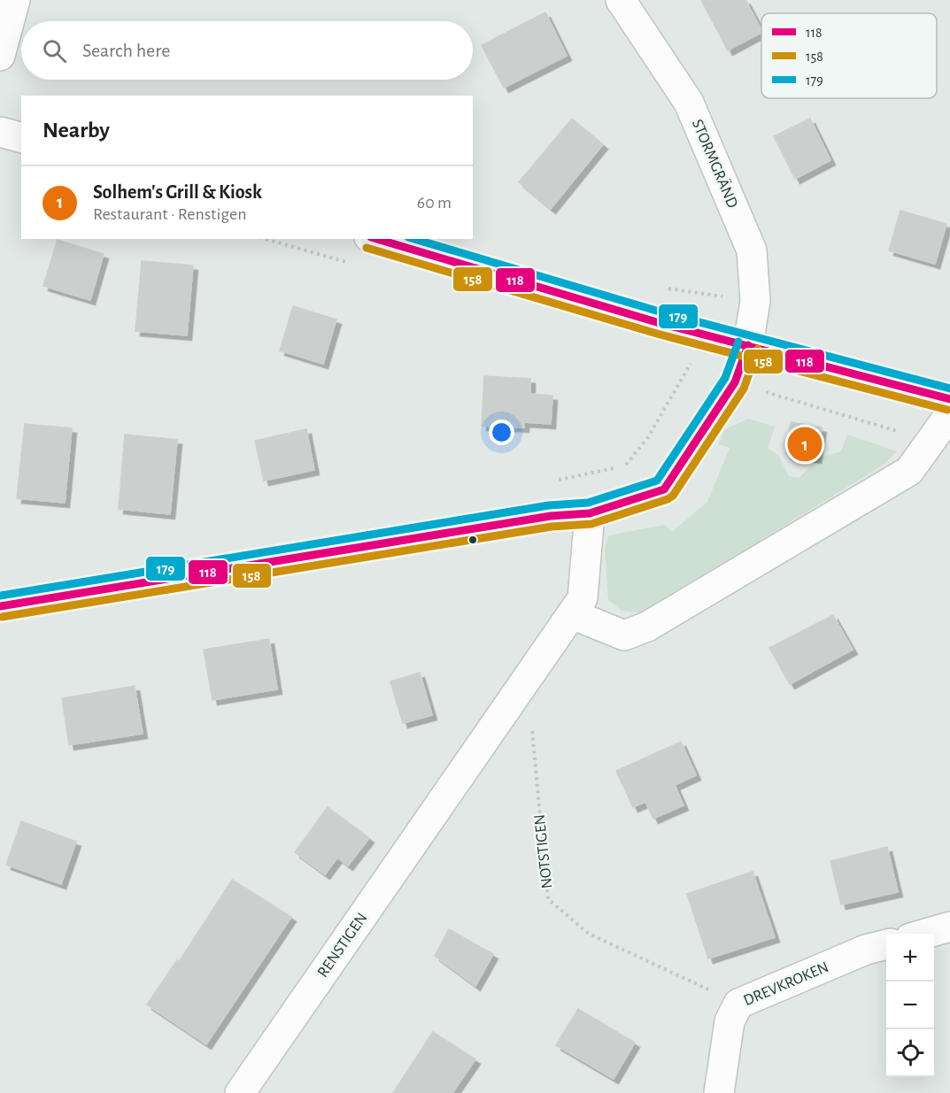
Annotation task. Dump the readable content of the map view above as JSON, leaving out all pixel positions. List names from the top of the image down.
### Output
{
  "streets": {
    "street": ["STORMGRÄND", "RENSTIGEN", "DREVKROKEN"],
    "path": ["NOTSTIGEN"]
  },
  "crossings": [
    ["STORMGRÄND", "RENSTIGEN"],
    ["NOTSTIGEN", "RENSTIGEN"],
    ["NOTSTIGEN", "DREVKROKEN"]
  ],
  "lines": ["transit line 118", "transit line 179", "transit line 158"],
  "legend": ["118", "158", "179"],
  "page": {
    "search": "Search here",
    "heading": "Nearby",
    "list": [
      {
        "mark": "1",
        "name": "Solhem's Grill & Kiosk",
        "note": "Restaurant · Renstigen",
        "value": "60 m"
      }
    ],
    "pins": "1",
    "map_buttons": ["+", "−"]
  }
}
